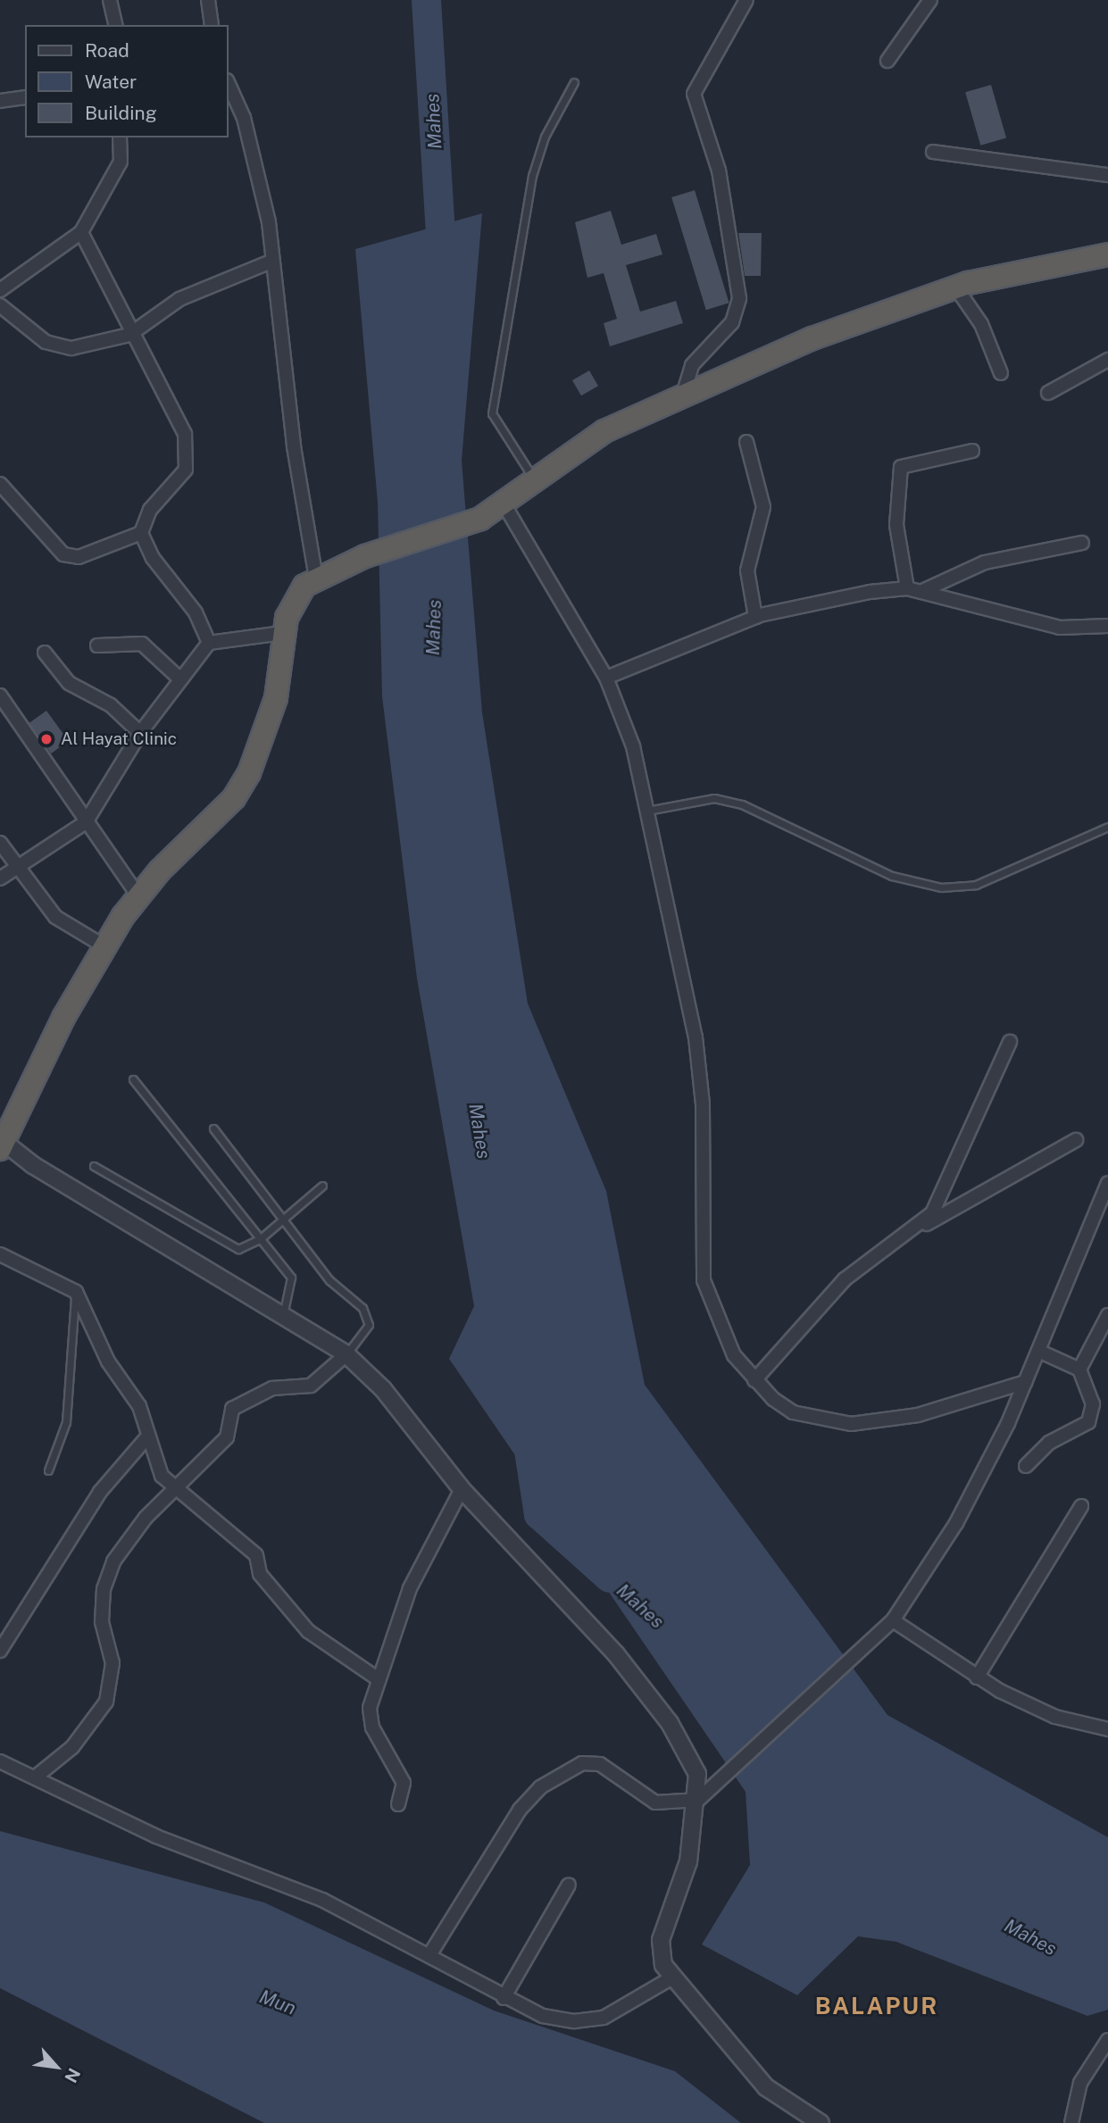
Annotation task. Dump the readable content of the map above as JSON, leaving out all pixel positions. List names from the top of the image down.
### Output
{
  "districts": ["BALAPUR"],
  "water": ["Mahes", "Mun"],
  "places": ["Al Hayat Clinic"],
  "legend": ["Road", "Water", "Building"],
  "north": "bottom right"
}
